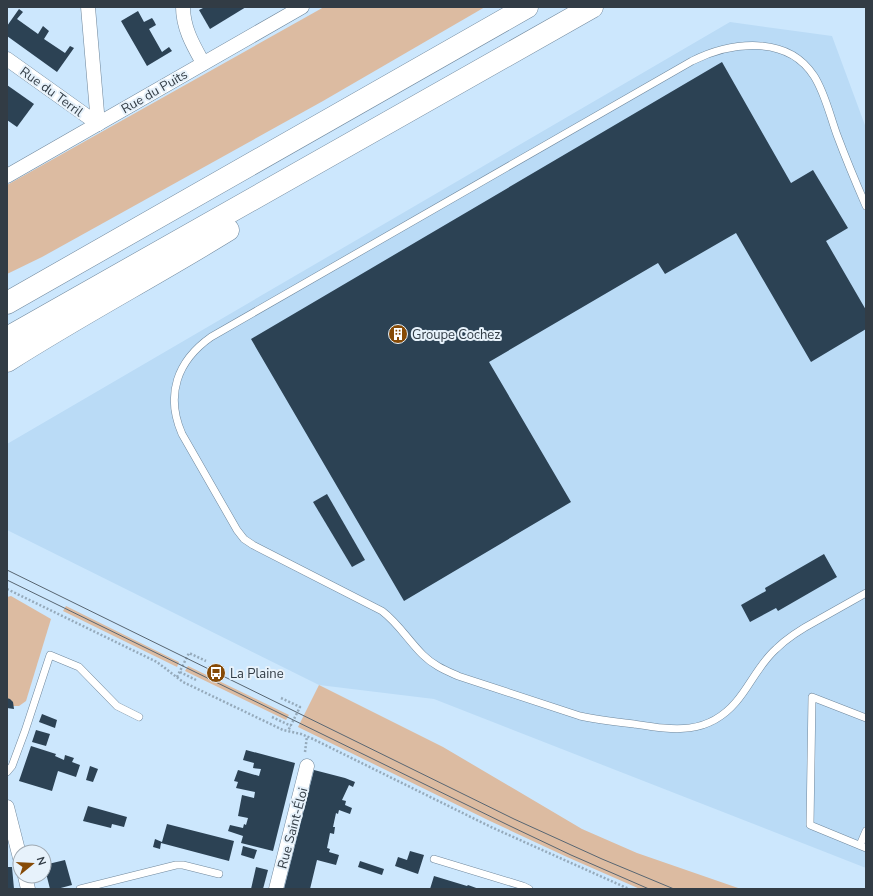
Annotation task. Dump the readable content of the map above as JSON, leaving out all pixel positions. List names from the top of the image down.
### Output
{
  "streets": {
    "street": ["Rue du Terril", "Rue du Puits", "Rue Saint-Éloi"]
  },
  "crossings": [
    ["Rue du Terril", "Rue du Puits"]
  ],
  "places": {
    "building": ["Groupe Cochez"],
    "bus stop": ["La Plaine"]
  },
  "north": "right"
}
